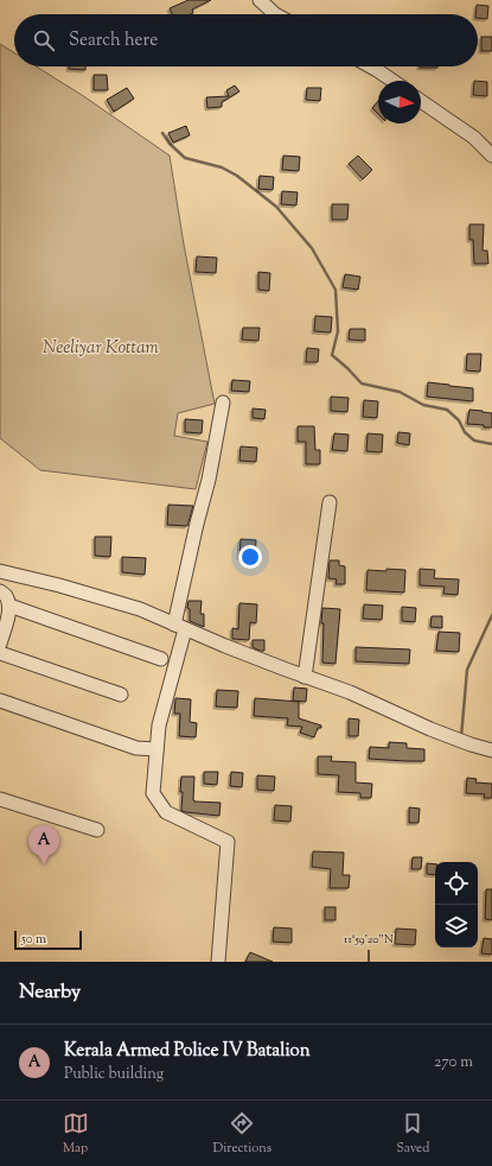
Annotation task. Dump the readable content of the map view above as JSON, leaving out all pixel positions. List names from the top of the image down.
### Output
{
  "parks": ["Neeliyar Kottam"],
  "scale_bar": "50 m",
  "north": "right",
  "page": {
    "search": "Search here",
    "pins": "A",
    "scale": "50 m",
    "heading": "Nearby",
    "list": [
      {
        "mark": "A",
        "name": "Kerala Armed Police IV Batalion",
        "note": "Public building",
        "value": "270 m"
      }
    ],
    "nav": ["Map", "Directions", "Saved"]
  },
  "coordinates": ["11°59'20\"N"]
}
